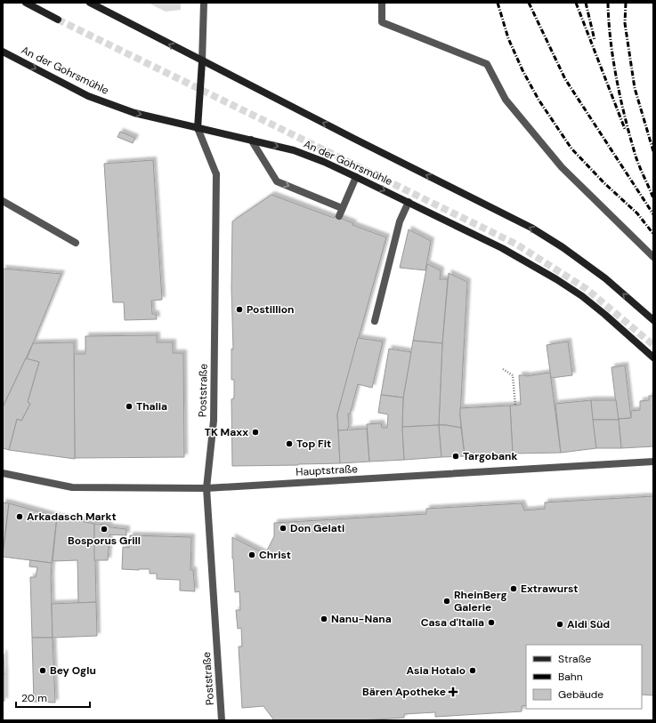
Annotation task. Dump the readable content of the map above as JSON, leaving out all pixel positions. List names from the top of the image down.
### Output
{
  "streets": {
    "main road": ["An der Gohrsmühle"],
    "street": ["Poststraße", "Hauptstraße"]
  },
  "crossings": [
    ["An der Gohrsmühle", "Poststraße"],
    ["Poststraße", "Hauptstraße"]
  ],
  "places": {
    "other": [
      "Postillion",
      "Thalia",
      "TK Maxx",
      "Top Fit",
      "Targobank",
      "Arkadasch Markt",
      "Don Gelati",
      "Bosporus Grill",
      "Christ",
      "Extrawurst",
      "RheinBerg Galerie",
      "Nanu-Nana",
      "Casa d'Italia",
      "Aldi Süd",
      "Bey Oglu",
      "Asia Hotalo"
    ],
    "health": ["Bären Apotheke"]
  },
  "legend": ["Straße", "Bahn", "Gebäude"],
  "scale_bar": "20 m"
}
